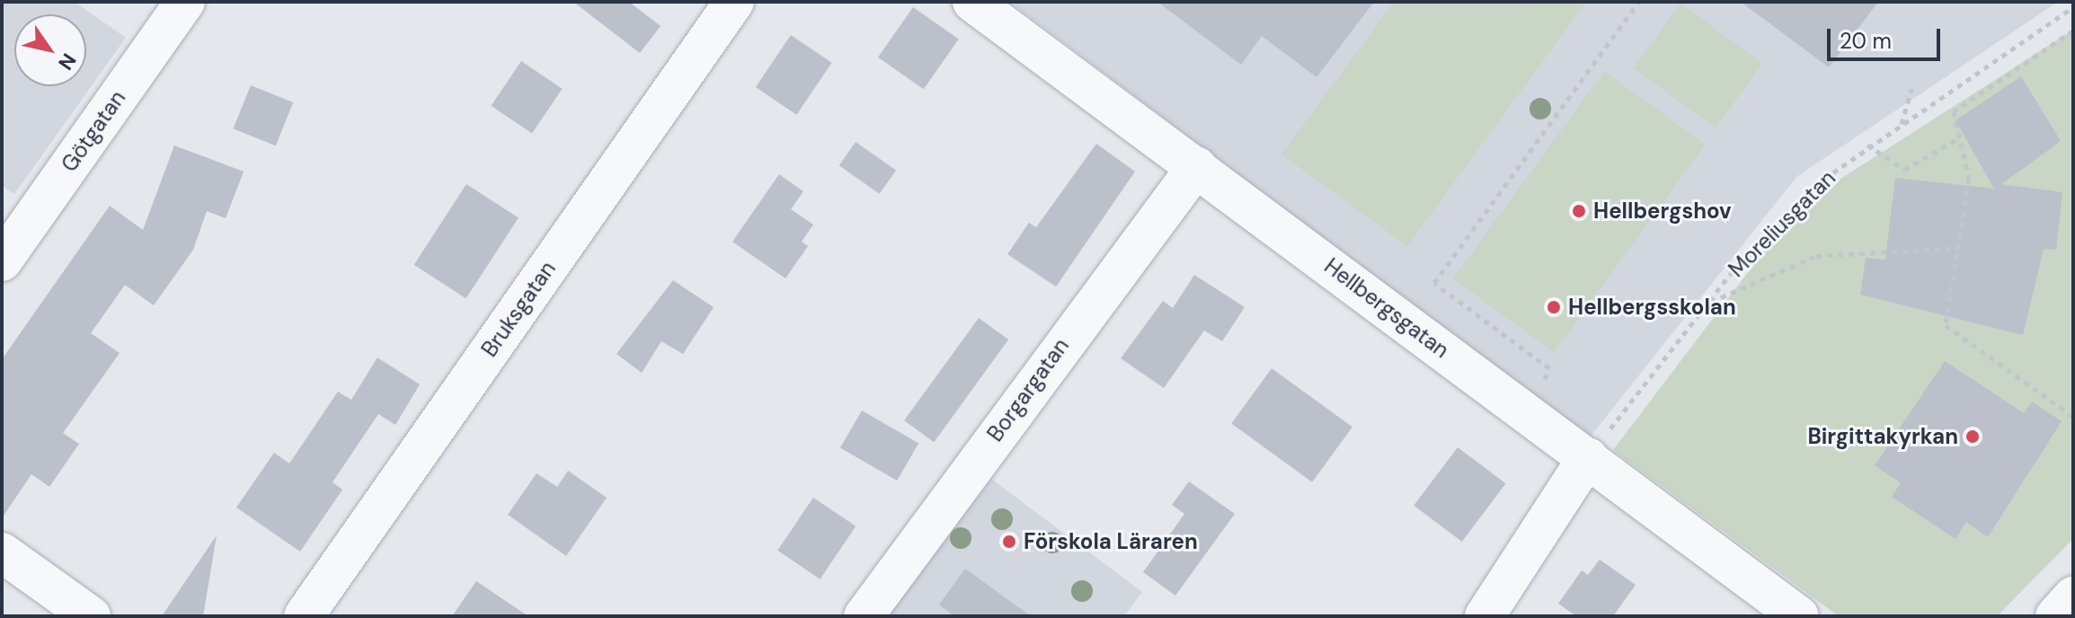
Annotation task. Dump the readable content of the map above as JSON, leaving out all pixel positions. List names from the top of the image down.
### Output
{
  "streets": {
    "street": [
      "Götgatan",
      "Hellbergsgatan",
      "Bruksgatan",
      "Borgargatan"
    ],
    "path": ["Moreliusgatan"]
  },
  "crossings": [
    ["Moreliusgatan", "Hellbergsgatan"],
    ["Hellbergsgatan", "Borgargatan"]
  ],
  "places": [
    "Hellbergshov",
    "Hellbergsskolan",
    "Birgittakyrkan",
    "Förskola Läraren"
  ],
  "scale_bar": "20 m",
  "north": "bottom right"
}
